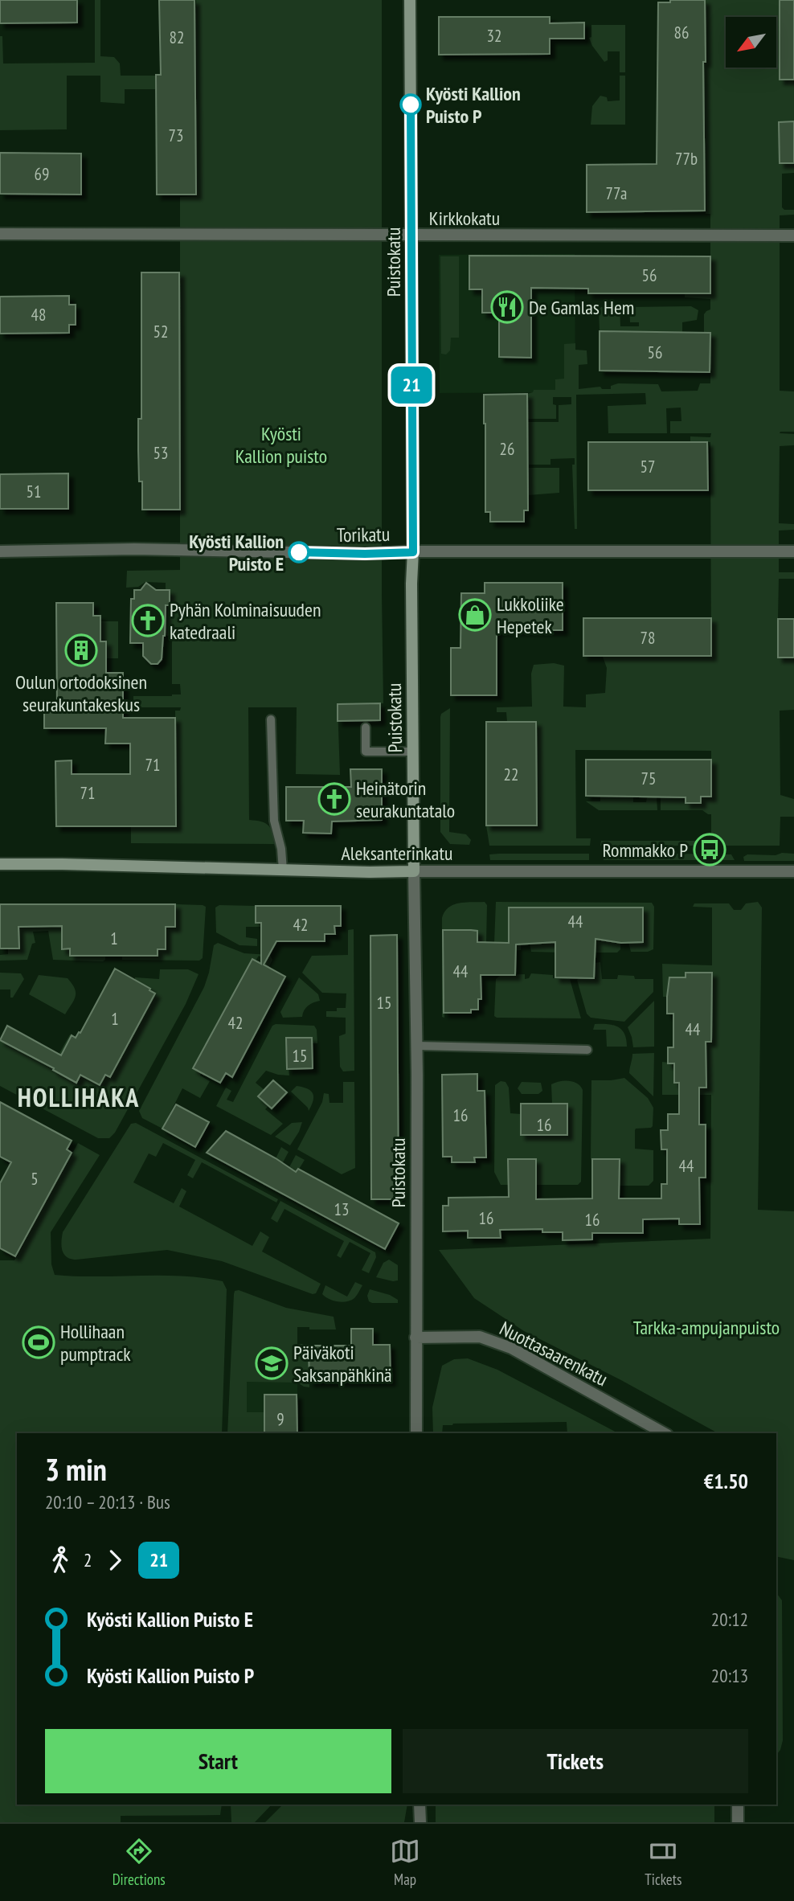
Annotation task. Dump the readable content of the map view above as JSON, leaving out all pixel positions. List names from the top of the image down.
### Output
{
  "streets": {
    "main road": ["Puistokatu", "Aleksanterinkatu"],
    "street": ["Kirkkokatu", "Torikatu", "Nuottasaarenkatu"]
  },
  "crossings": [
    ["Kirkkokatu", "Puistokatu"],
    ["Puistokatu", "Torikatu"],
    ["Puistokatu", "Aleksanterinkatu"],
    ["Puistokatu", "Nuottasaarenkatu"]
  ],
  "districts": ["HOLLIHAKA"],
  "parks": ["Kyösti Kallion puisto", "Tarkka-ampujanpuisto"],
  "places": {
    "other": ["Kyösti Kallion Puisto P", "Kyösti Kallion Puisto E"],
    "restaurant": ["De Gamlas Hem"],
    "shop": ["Lukkoliike Hepetek"],
    "church": ["Pyhän Kolminaisuuden katedraali", "Heinätorin seurakuntatalo"],
    "building": ["Oulun ortodoksinen seurakuntakeskus"],
    "bus stop": ["Rommakko P"],
    "sports": ["Hollihaan pumptrack"],
    "school or university": ["Päiväkoti Saksanpähkinä"]
  },
  "lines": ["bus line 21"],
  "house_numbers": [
    "86",
    "32",
    "82",
    "73",
    "77b",
    "69",
    "77a",
    "56",
    "48",
    "52",
    "56",
    "26",
    "53",
    "57",
    "51",
    "78",
    "71",
    "22",
    "75",
    "71",
    "44",
    "42",
    "1",
    "44",
    "15",
    "1",
    "42",
    "44",
    "15",
    "16",
    "16",
    "44",
    "5",
    "13",
    "16",
    "16",
    "9"
  ],
  "north": "bottom left",
  "page": {
    "on_map": "21",
    "heading": ["3 min", "20:10 – 20:13 · Bus", "€1.50"],
    "legs": ["2", "21"],
    "list": [
      {
        "name": "Kyösti Kallion Puisto E",
        "value": "20:12"
      },
      {
        "name": "Kyösti Kallion Puisto P",
        "value": "20:13"
      }
    ],
    "buttons": ["Start", "Tickets"],
    "tabs": ["Directions", "Map", "Tickets"]
  }
}
